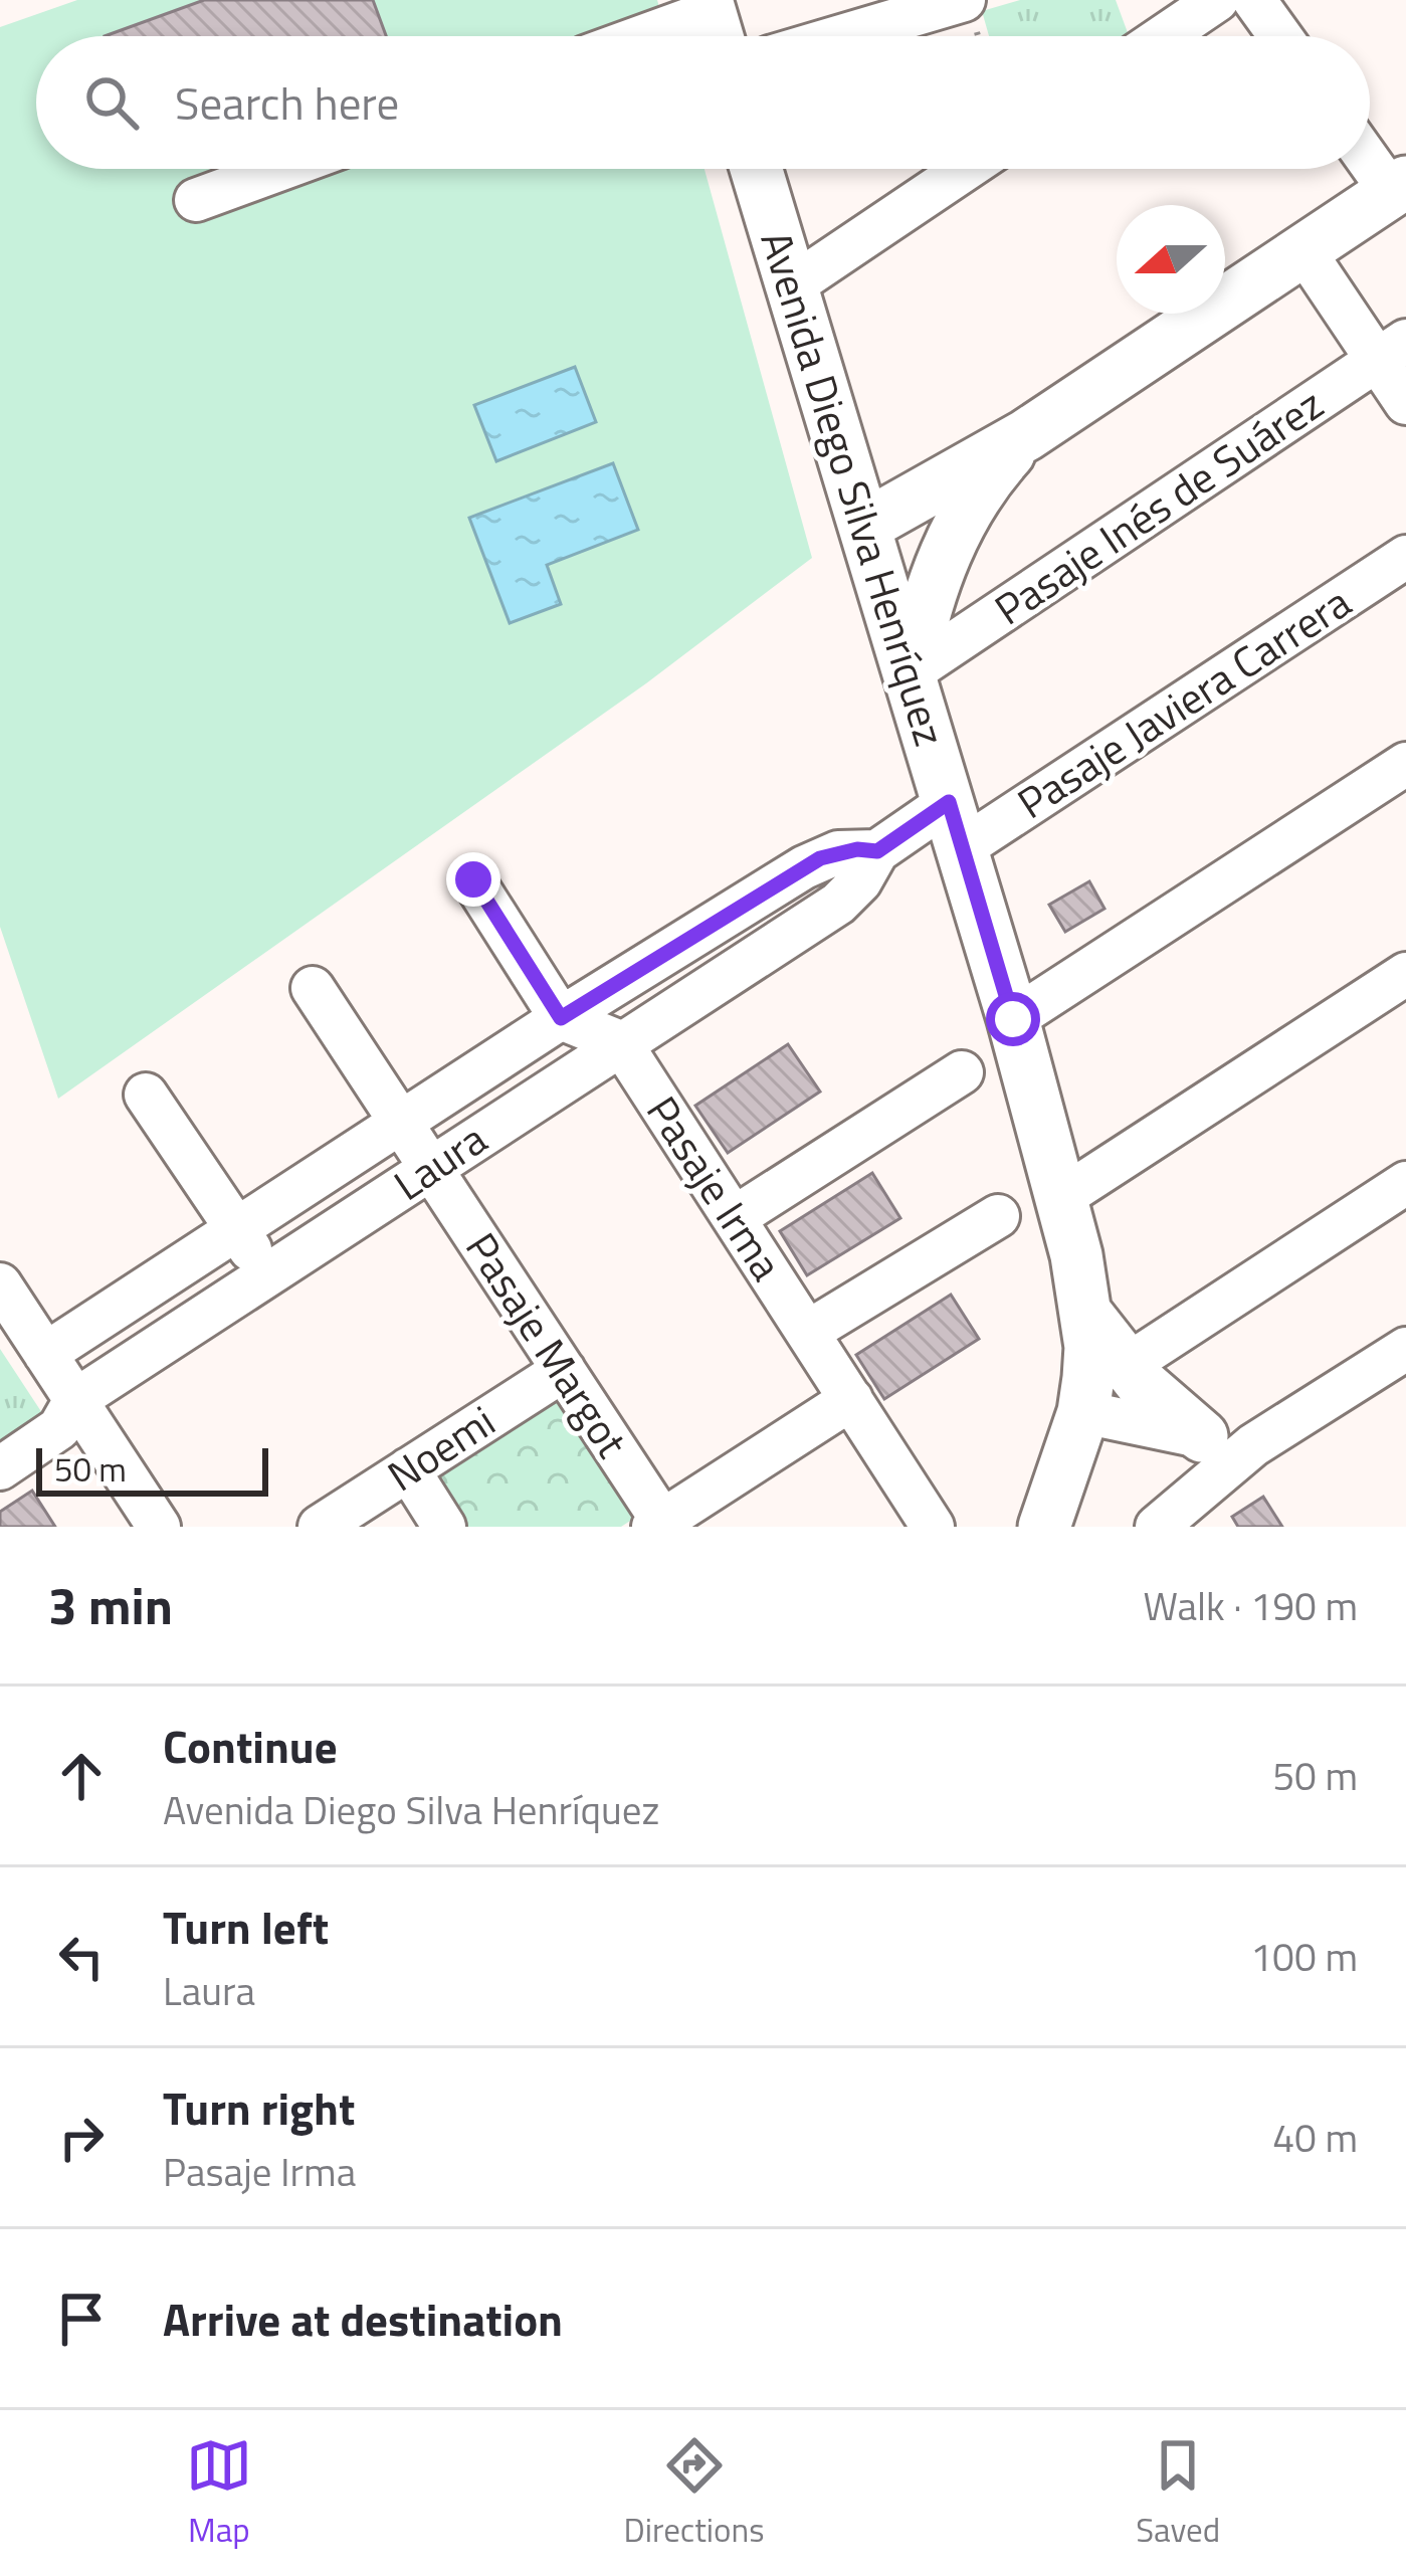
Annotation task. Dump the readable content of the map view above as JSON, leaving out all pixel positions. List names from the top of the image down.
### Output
{
  "streets": {
    "main road": ["Avenida Diego Silva Henríquez"],
    "street": [
      "Pasaje Inés de Suárez",
      "Pasaje Javiera Carrera",
      "Laura",
      "Pasaje Irma",
      "Pasaje Margot",
      "Noemi"
    ]
  },
  "crossings": [
    ["Avenida Diego Silva Henríquez", "Pasaje Inés de Suárez"],
    ["Avenida Diego Silva Henríquez", "Pasaje Javiera Carrera"],
    ["Avenida Diego Silva Henríquez", "Laura"],
    ["Pasaje Javiera Carrera", "Laura"],
    ["Laura", "Pasaje Irma"],
    ["Laura", "Pasaje Margot"],
    ["Pasaje Margot", "Noemi"]
  ],
  "scale_bar": "50 m",
  "north": "left",
  "page": {
    "search": "Search here",
    "scale": "50 m",
    "heading": ["3 min", "Walk · 190 m"],
    "list": [
      ["Continue", "Avenida Diego Silva Henríquez", "50 m"],
      ["Turn left", "Laura", "100 m"],
      ["Turn right", "Pasaje Irma", "40 m"],
      "Arrive at destination"
    ],
    "nav": ["Map", "Directions", "Saved"]
  }
}
